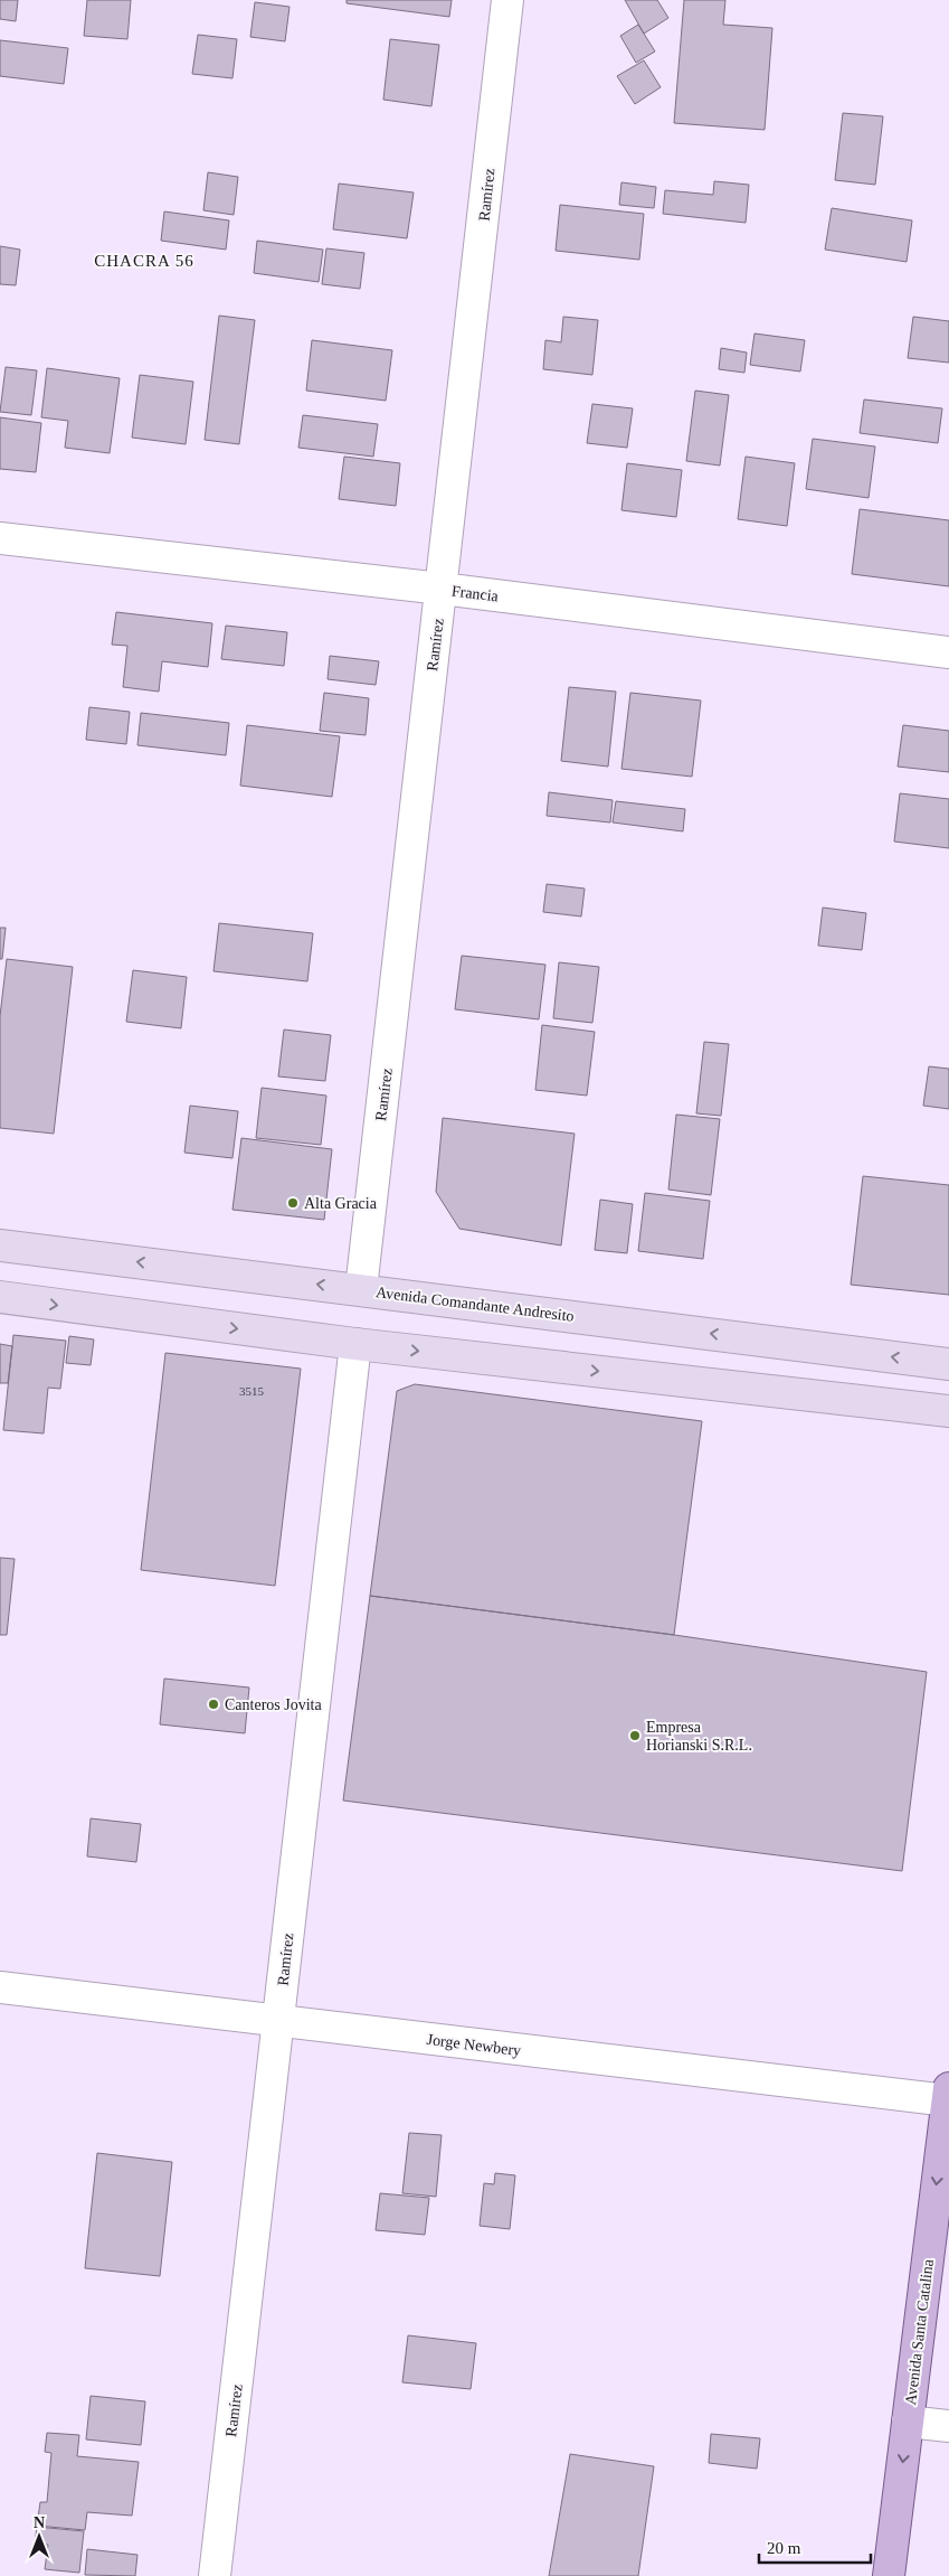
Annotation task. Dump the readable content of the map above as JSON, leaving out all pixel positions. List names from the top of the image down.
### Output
{
  "streets": {
    "main road": ["Avenida Comandante Andresito", "Avenida Santa Catalina"],
    "street": ["Ramírez", "Francia", "Jorge Newbery"]
  },
  "crossings": [
    ["Ramírez", "Francia"],
    ["Ramírez", "Avenida Comandante Andresito"],
    ["Ramírez", "Jorge Newbery"],
    ["Jorge Newbery", "Avenida Santa Catalina"]
  ],
  "one_way": ["Avenida Santa Catalina"],
  "districts": ["CHACRA 56"],
  "places": ["Alta Gracia", "Canteros Jovita", "Empresa Horianski S.R.L."],
  "house_numbers": ["3515"],
  "scale_bar": "20 m",
  "north": "top"
}
